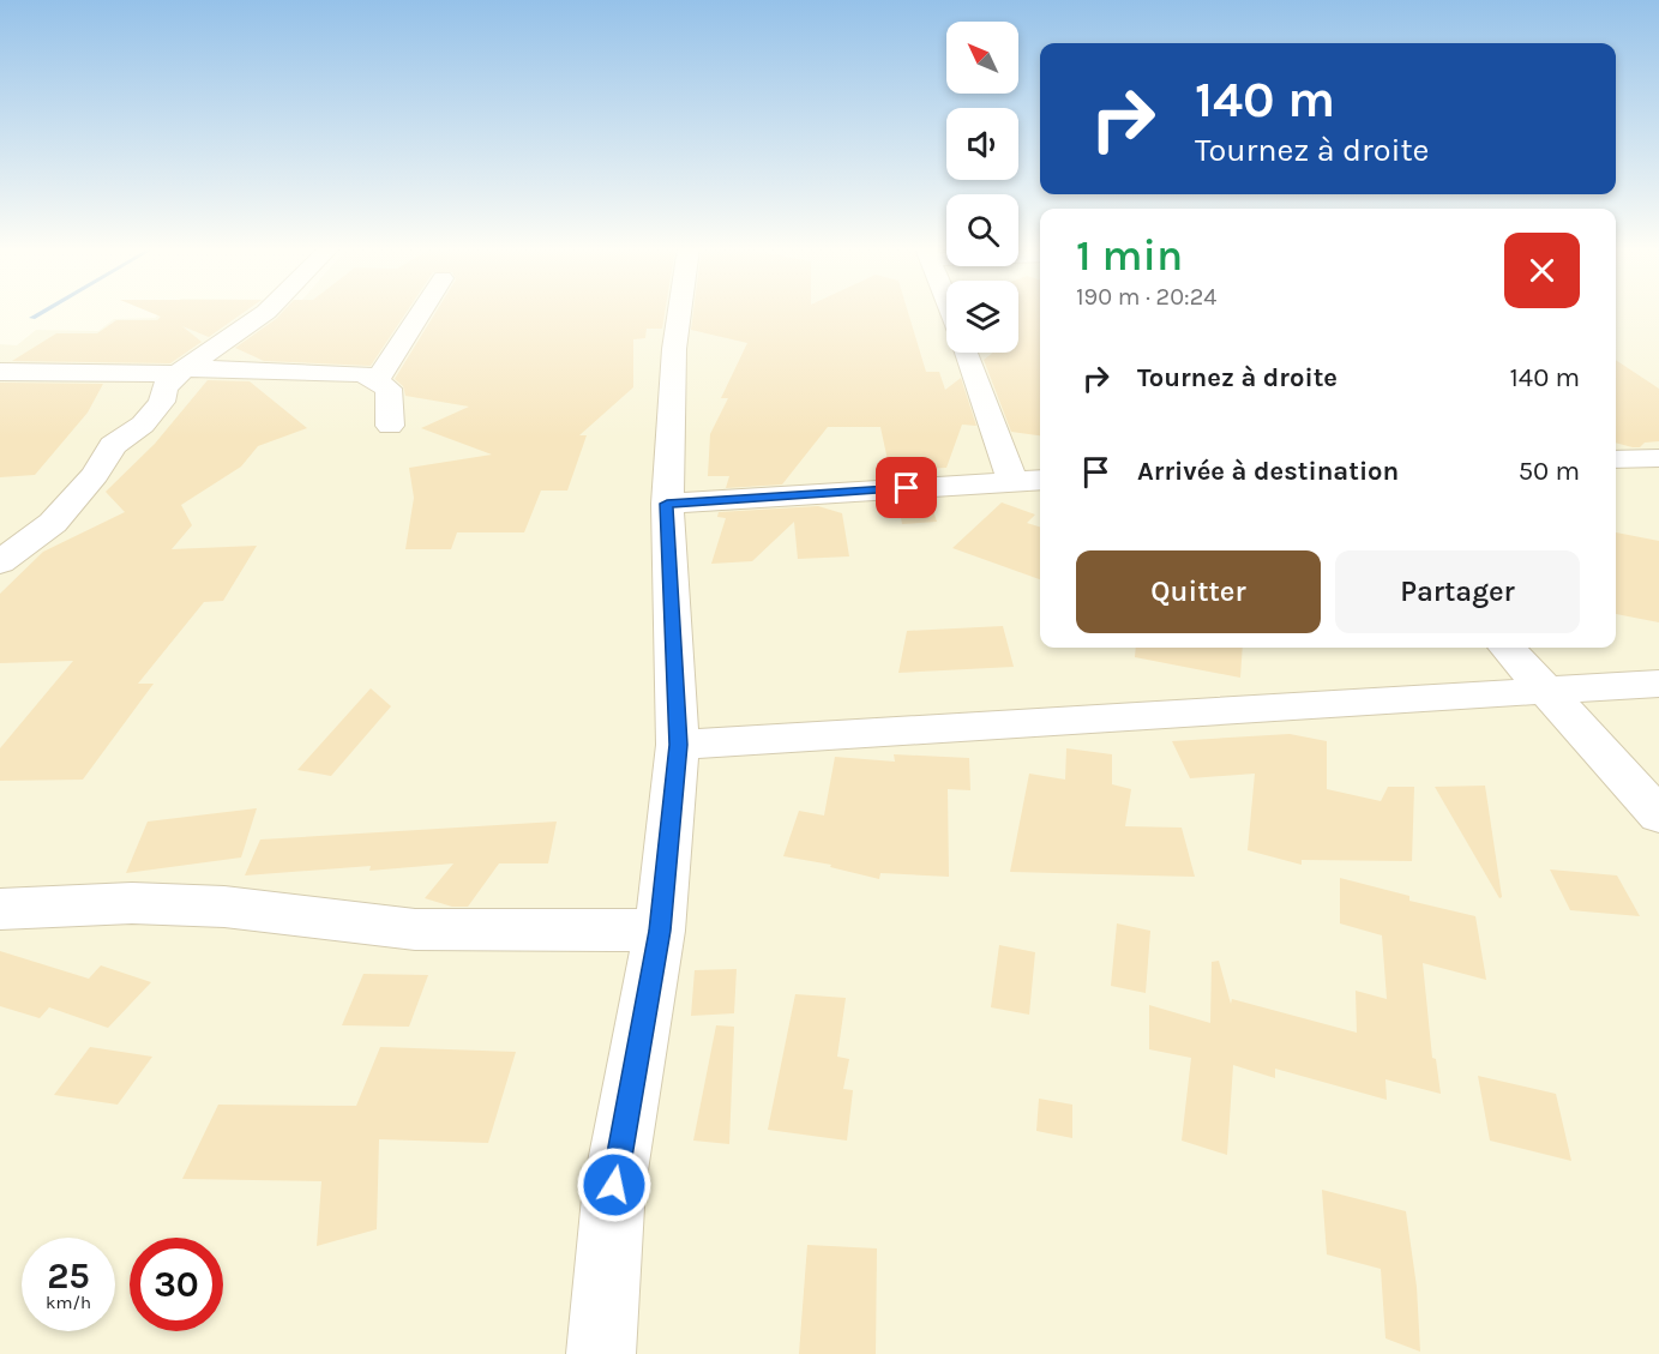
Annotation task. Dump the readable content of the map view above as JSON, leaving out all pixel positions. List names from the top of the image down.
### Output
{
  "north": "top left",
  "page": {
    "turn": ["140 m", "Tournez à droite"],
    "heading": ["1 min", "190 m · 20:24"],
    "list": [
      {
        "name": "Tournez à droite",
        "value": "140 m"
      },
      {
        "name": "Arrivée à destination",
        "value": "50 m"
      }
    ],
    "buttons": ["Quitter", "Partager"],
    "speed": "25 km/h",
    "limit": "30"
  }
}
